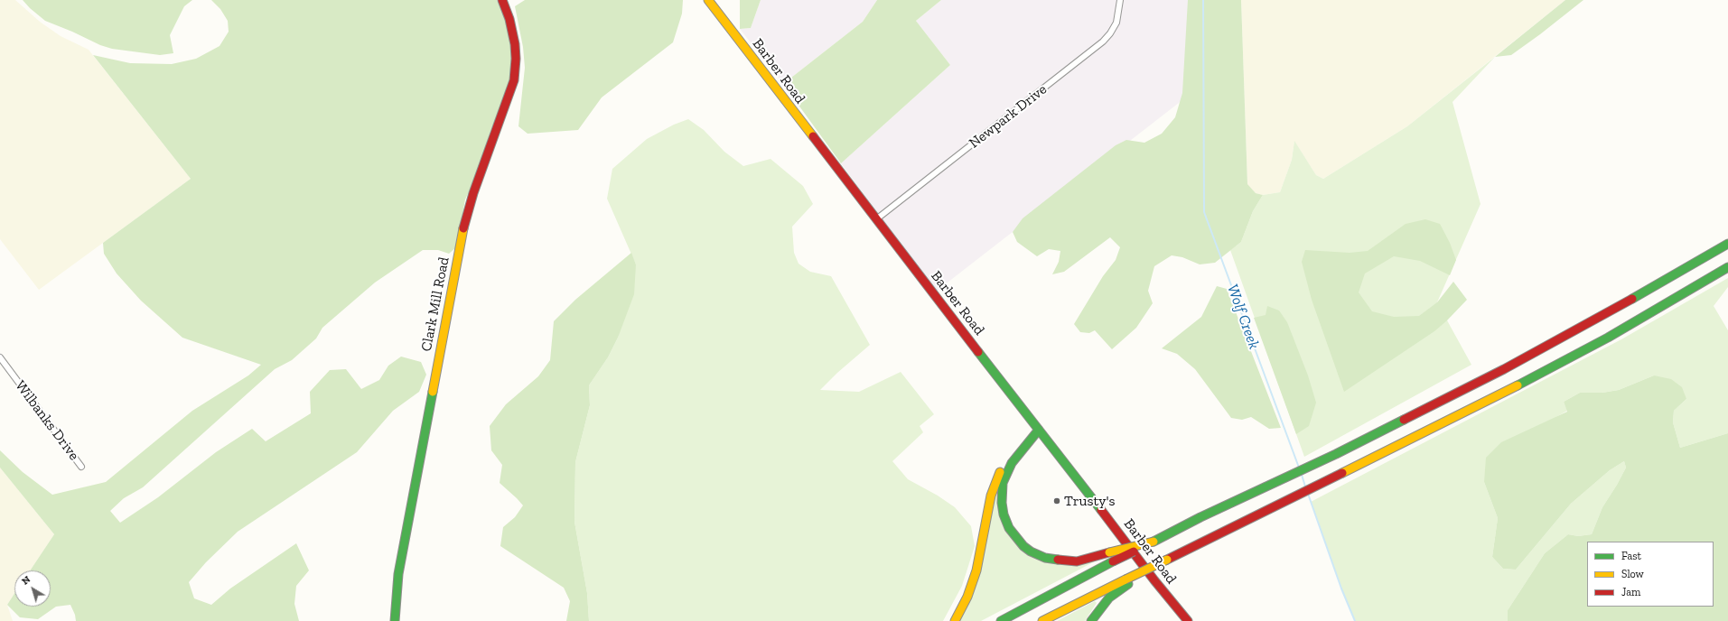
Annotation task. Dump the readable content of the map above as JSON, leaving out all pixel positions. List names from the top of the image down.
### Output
{
  "streets": {
    "main road": ["Barber Road", "Clark Mill Road"],
    "street": ["Newpark Drive", "Wilbanks Drive"]
  },
  "crossings": [
    ["Barber Road", "Newpark Drive"]
  ],
  "water": ["Wolf Creek"],
  "places": ["Trusty's"],
  "legend": ["Fast", "Slow", "Jam"],
  "north": "top left"
}
